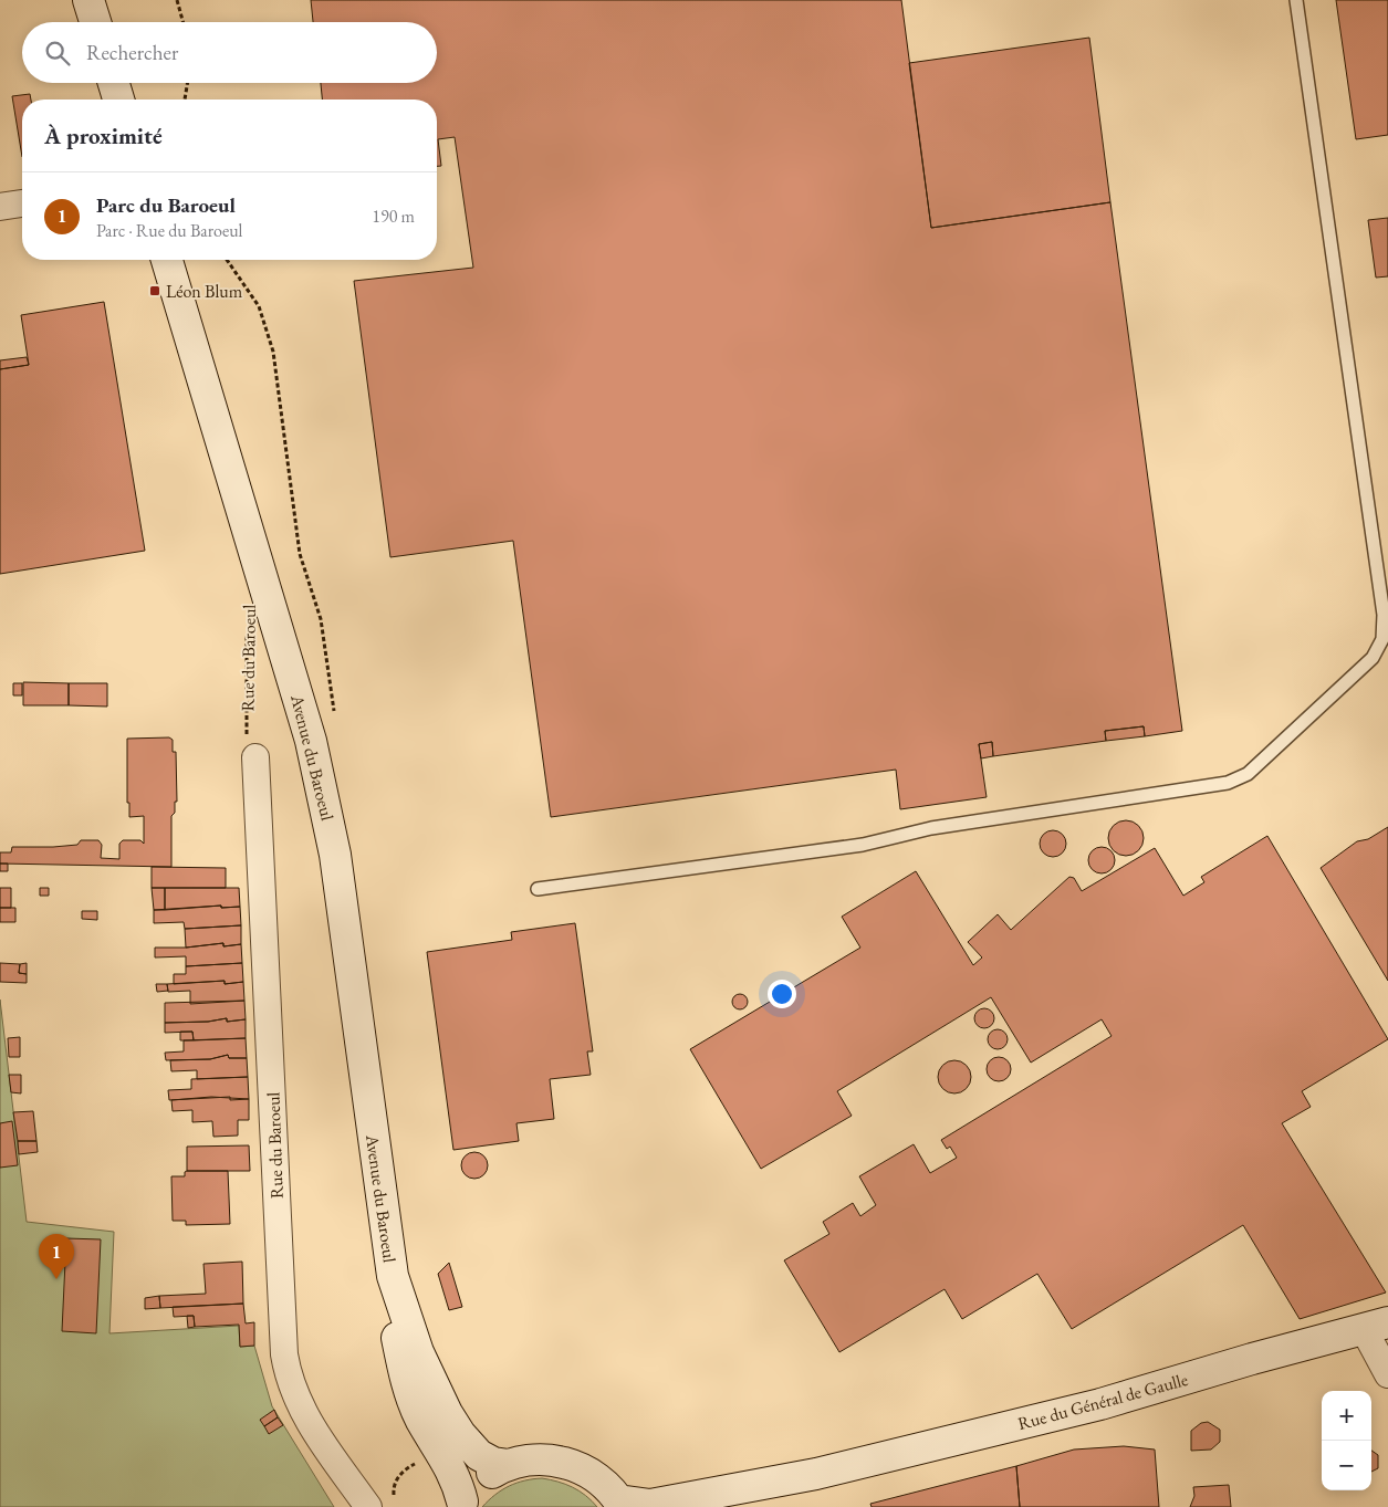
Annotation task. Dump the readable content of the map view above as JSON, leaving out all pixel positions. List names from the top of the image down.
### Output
{
  "streets": {
    "main road": ["Avenue du Baroeul", "Rue du Général de Gaulle"],
    "street": ["Rue du Baroeul"]
  },
  "places": {
    "transit": ["Léon Blum"]
  },
  "page": {
    "search": "Rechercher",
    "heading": "À proximité",
    "list": [
      {
        "mark": "1",
        "name": "Parc du Baroeul",
        "note": "Parc · Rue du Baroeul",
        "value": "190 m"
      }
    ],
    "pins": "1",
    "map_buttons": ["+", "−"]
  }
}
